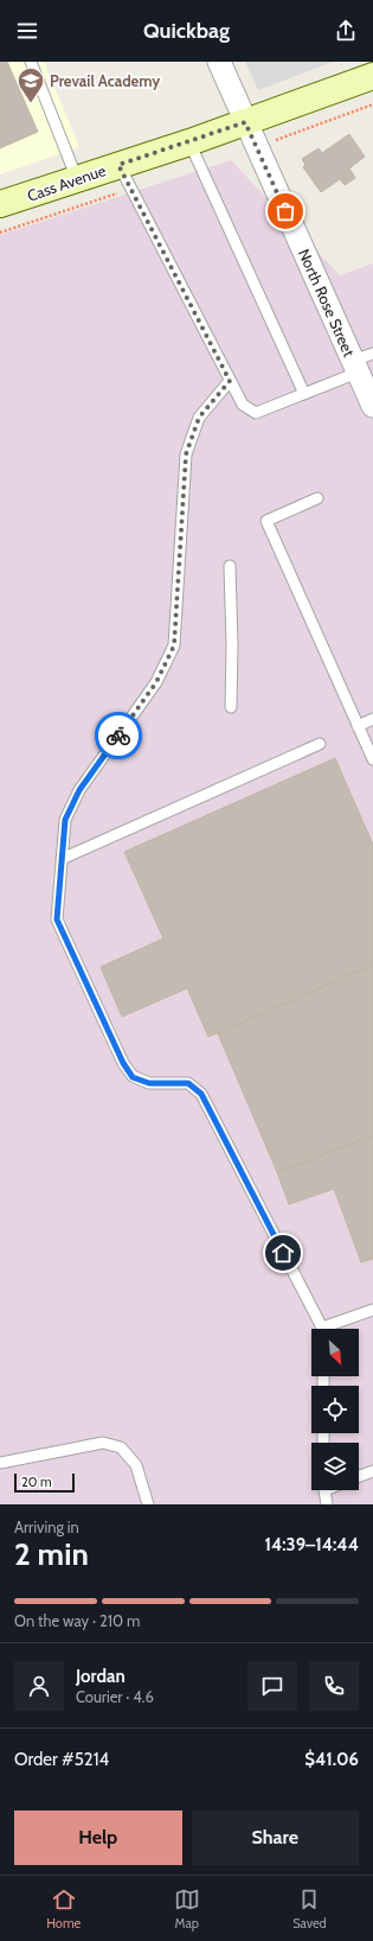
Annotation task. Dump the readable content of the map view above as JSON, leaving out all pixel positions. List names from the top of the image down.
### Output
{
  "streets": {
    "main road": ["Cass Avenue"],
    "street": ["North Rose Street"]
  },
  "crossings": [
    ["Cass Avenue", "North Rose Street"]
  ],
  "places": {
    "school or university": ["Prevail Academy"]
  },
  "scale_bar": "20 m",
  "north": "bottom right",
  "page": {
    "header": "Quickbag",
    "scale": "20 m",
    "heading": ["2 min", "Arriving in", "14:39–14:44"],
    "panel": [
      "Jordan",
      "Courier · 4.6",
      "Order #5214",
      "$41.06"
    ],
    "bar": "On the way · 210 m",
    "buttons": ["Help", "Share"],
    "tabs": ["Home", "Map", "Saved"]
  }
}
